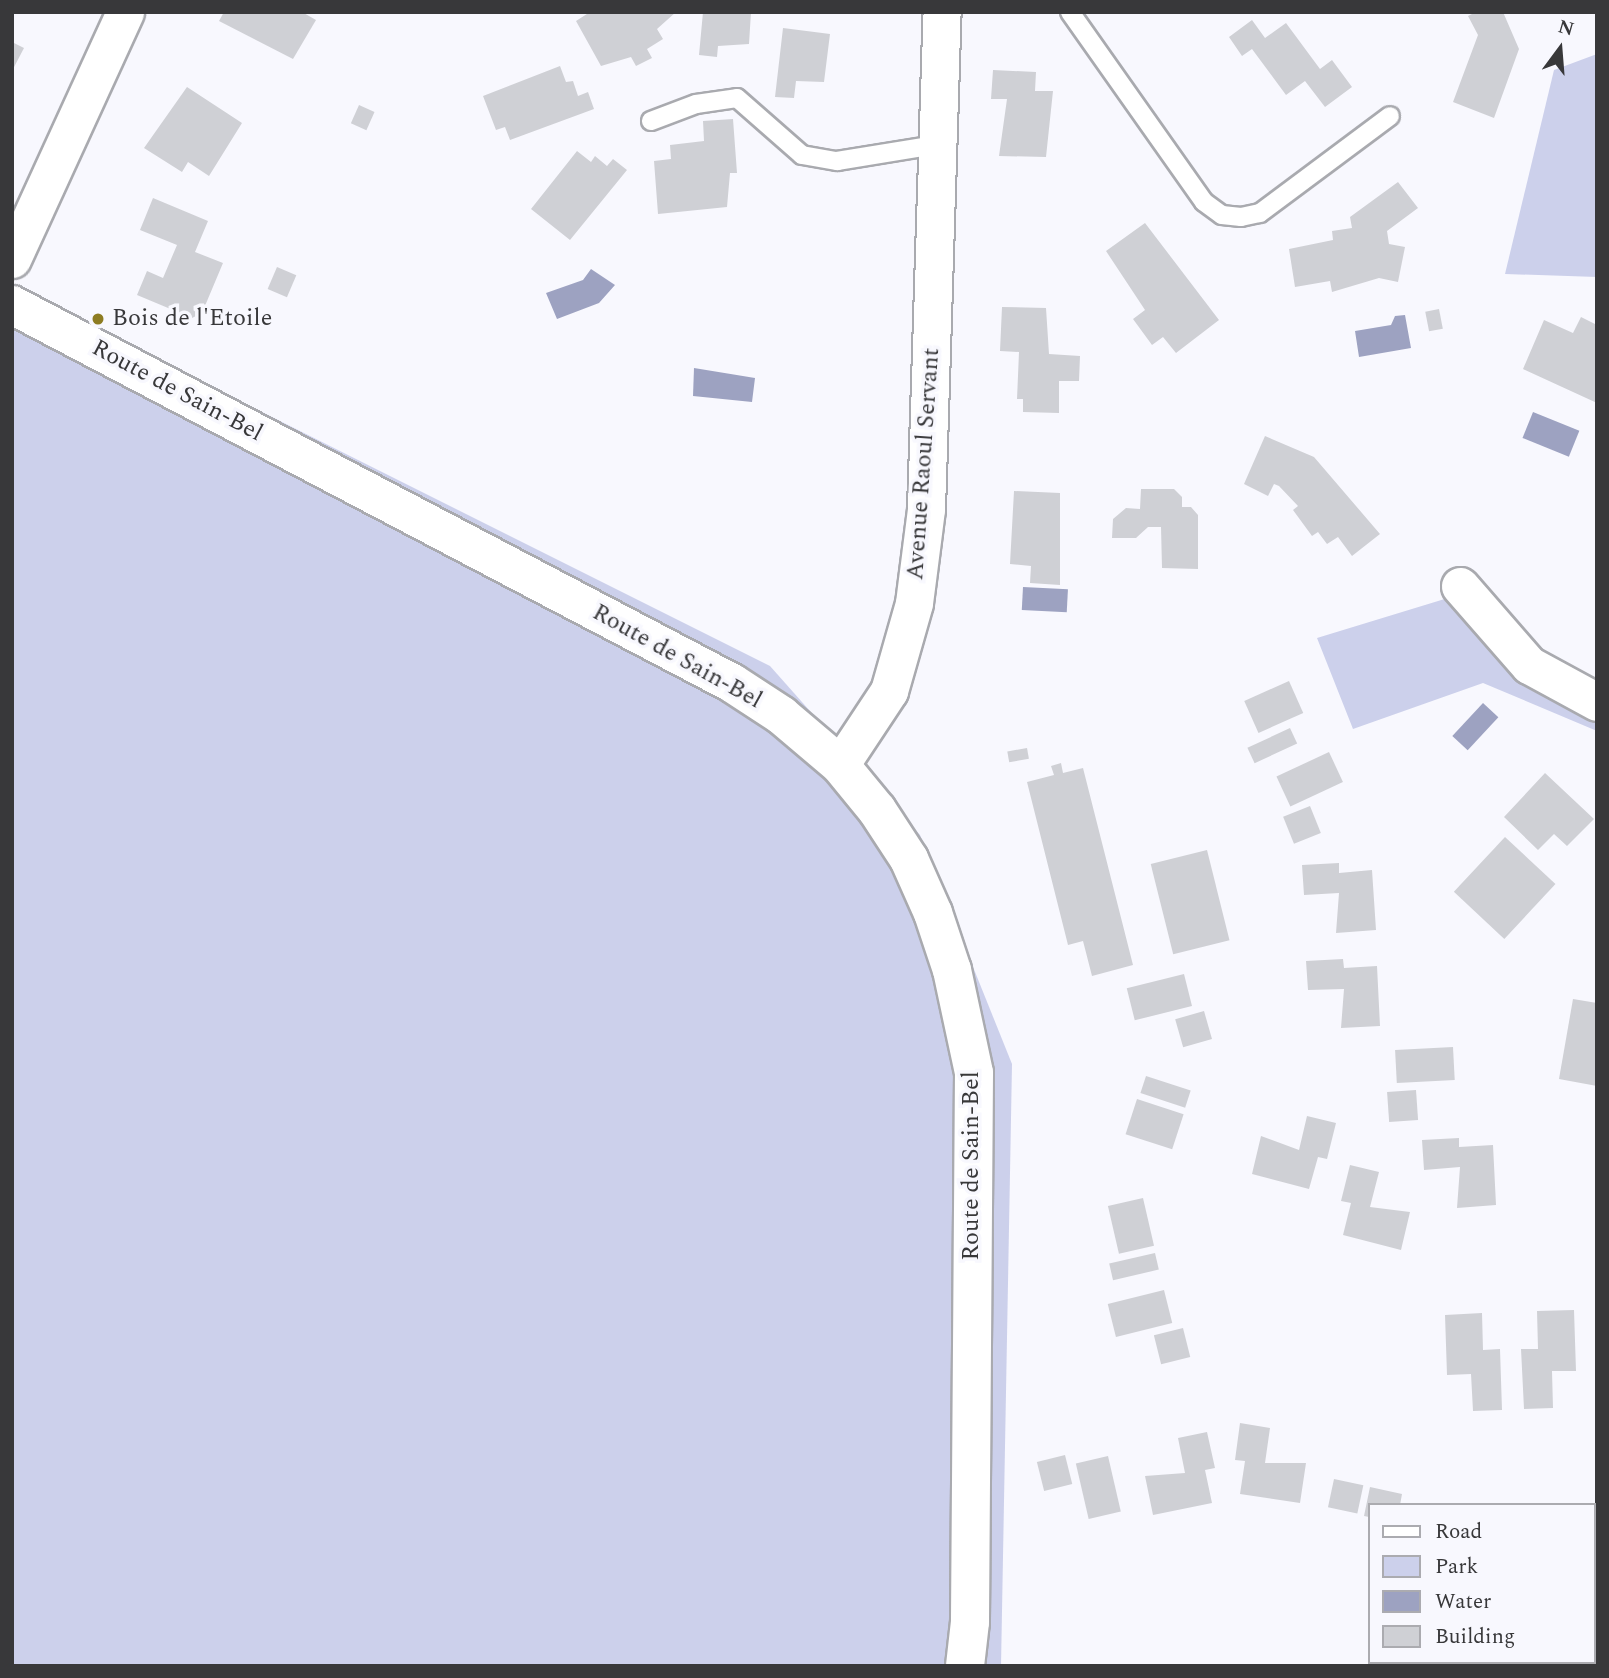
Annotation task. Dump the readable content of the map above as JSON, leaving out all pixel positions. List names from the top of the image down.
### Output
{
  "streets": {
    "main road": ["Route de Sain-Bel"],
    "street": ["Avenue Raoul Servant"]
  },
  "crossings": [
    ["Route de Sain-Bel", "Avenue Raoul Servant"]
  ],
  "places": ["Bois de l'Etoile"],
  "legend": [
    "Road",
    "Park",
    "Water",
    "Building"
  ],
  "north": "top"
}
